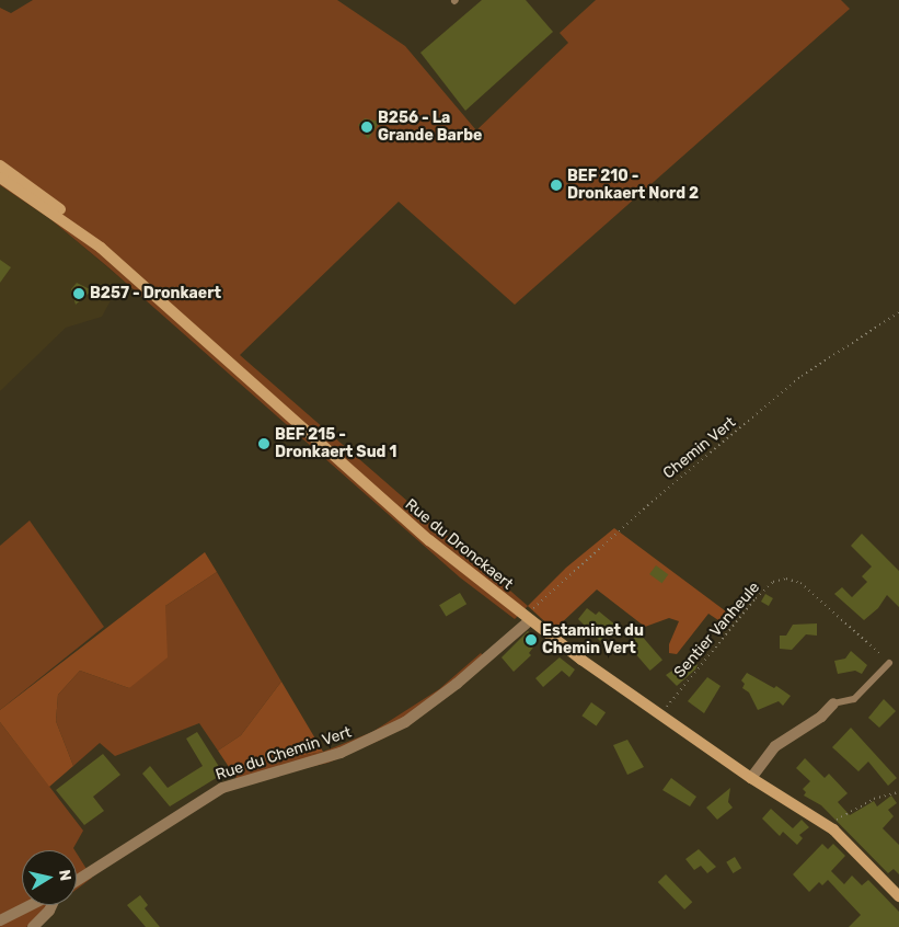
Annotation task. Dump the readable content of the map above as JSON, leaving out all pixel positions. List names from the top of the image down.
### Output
{
  "streets": {
    "main road": ["Rue du Dronckaert"],
    "street": ["Rue du Chemin Vert"],
    "path": ["Chemin Vert", "Sentier Vanheule"]
  },
  "crossings": [
    ["Chemin Vert", "Rue du Dronckaert"],
    ["Chemin Vert", "Rue du Chemin Vert"],
    ["Rue du Dronckaert", "Sentier Vanheule"],
    ["Rue du Dronckaert", "Rue du Chemin Vert"]
  ],
  "places": [
    "B256 - La Grande Barbe",
    "BEF 210 - Dronkaert Nord 2",
    "B257 - Dronkaert",
    "BEF 215 - Dronkaert Sud 1",
    "Estaminet du Chemin Vert"
  ],
  "north": "right"
}
